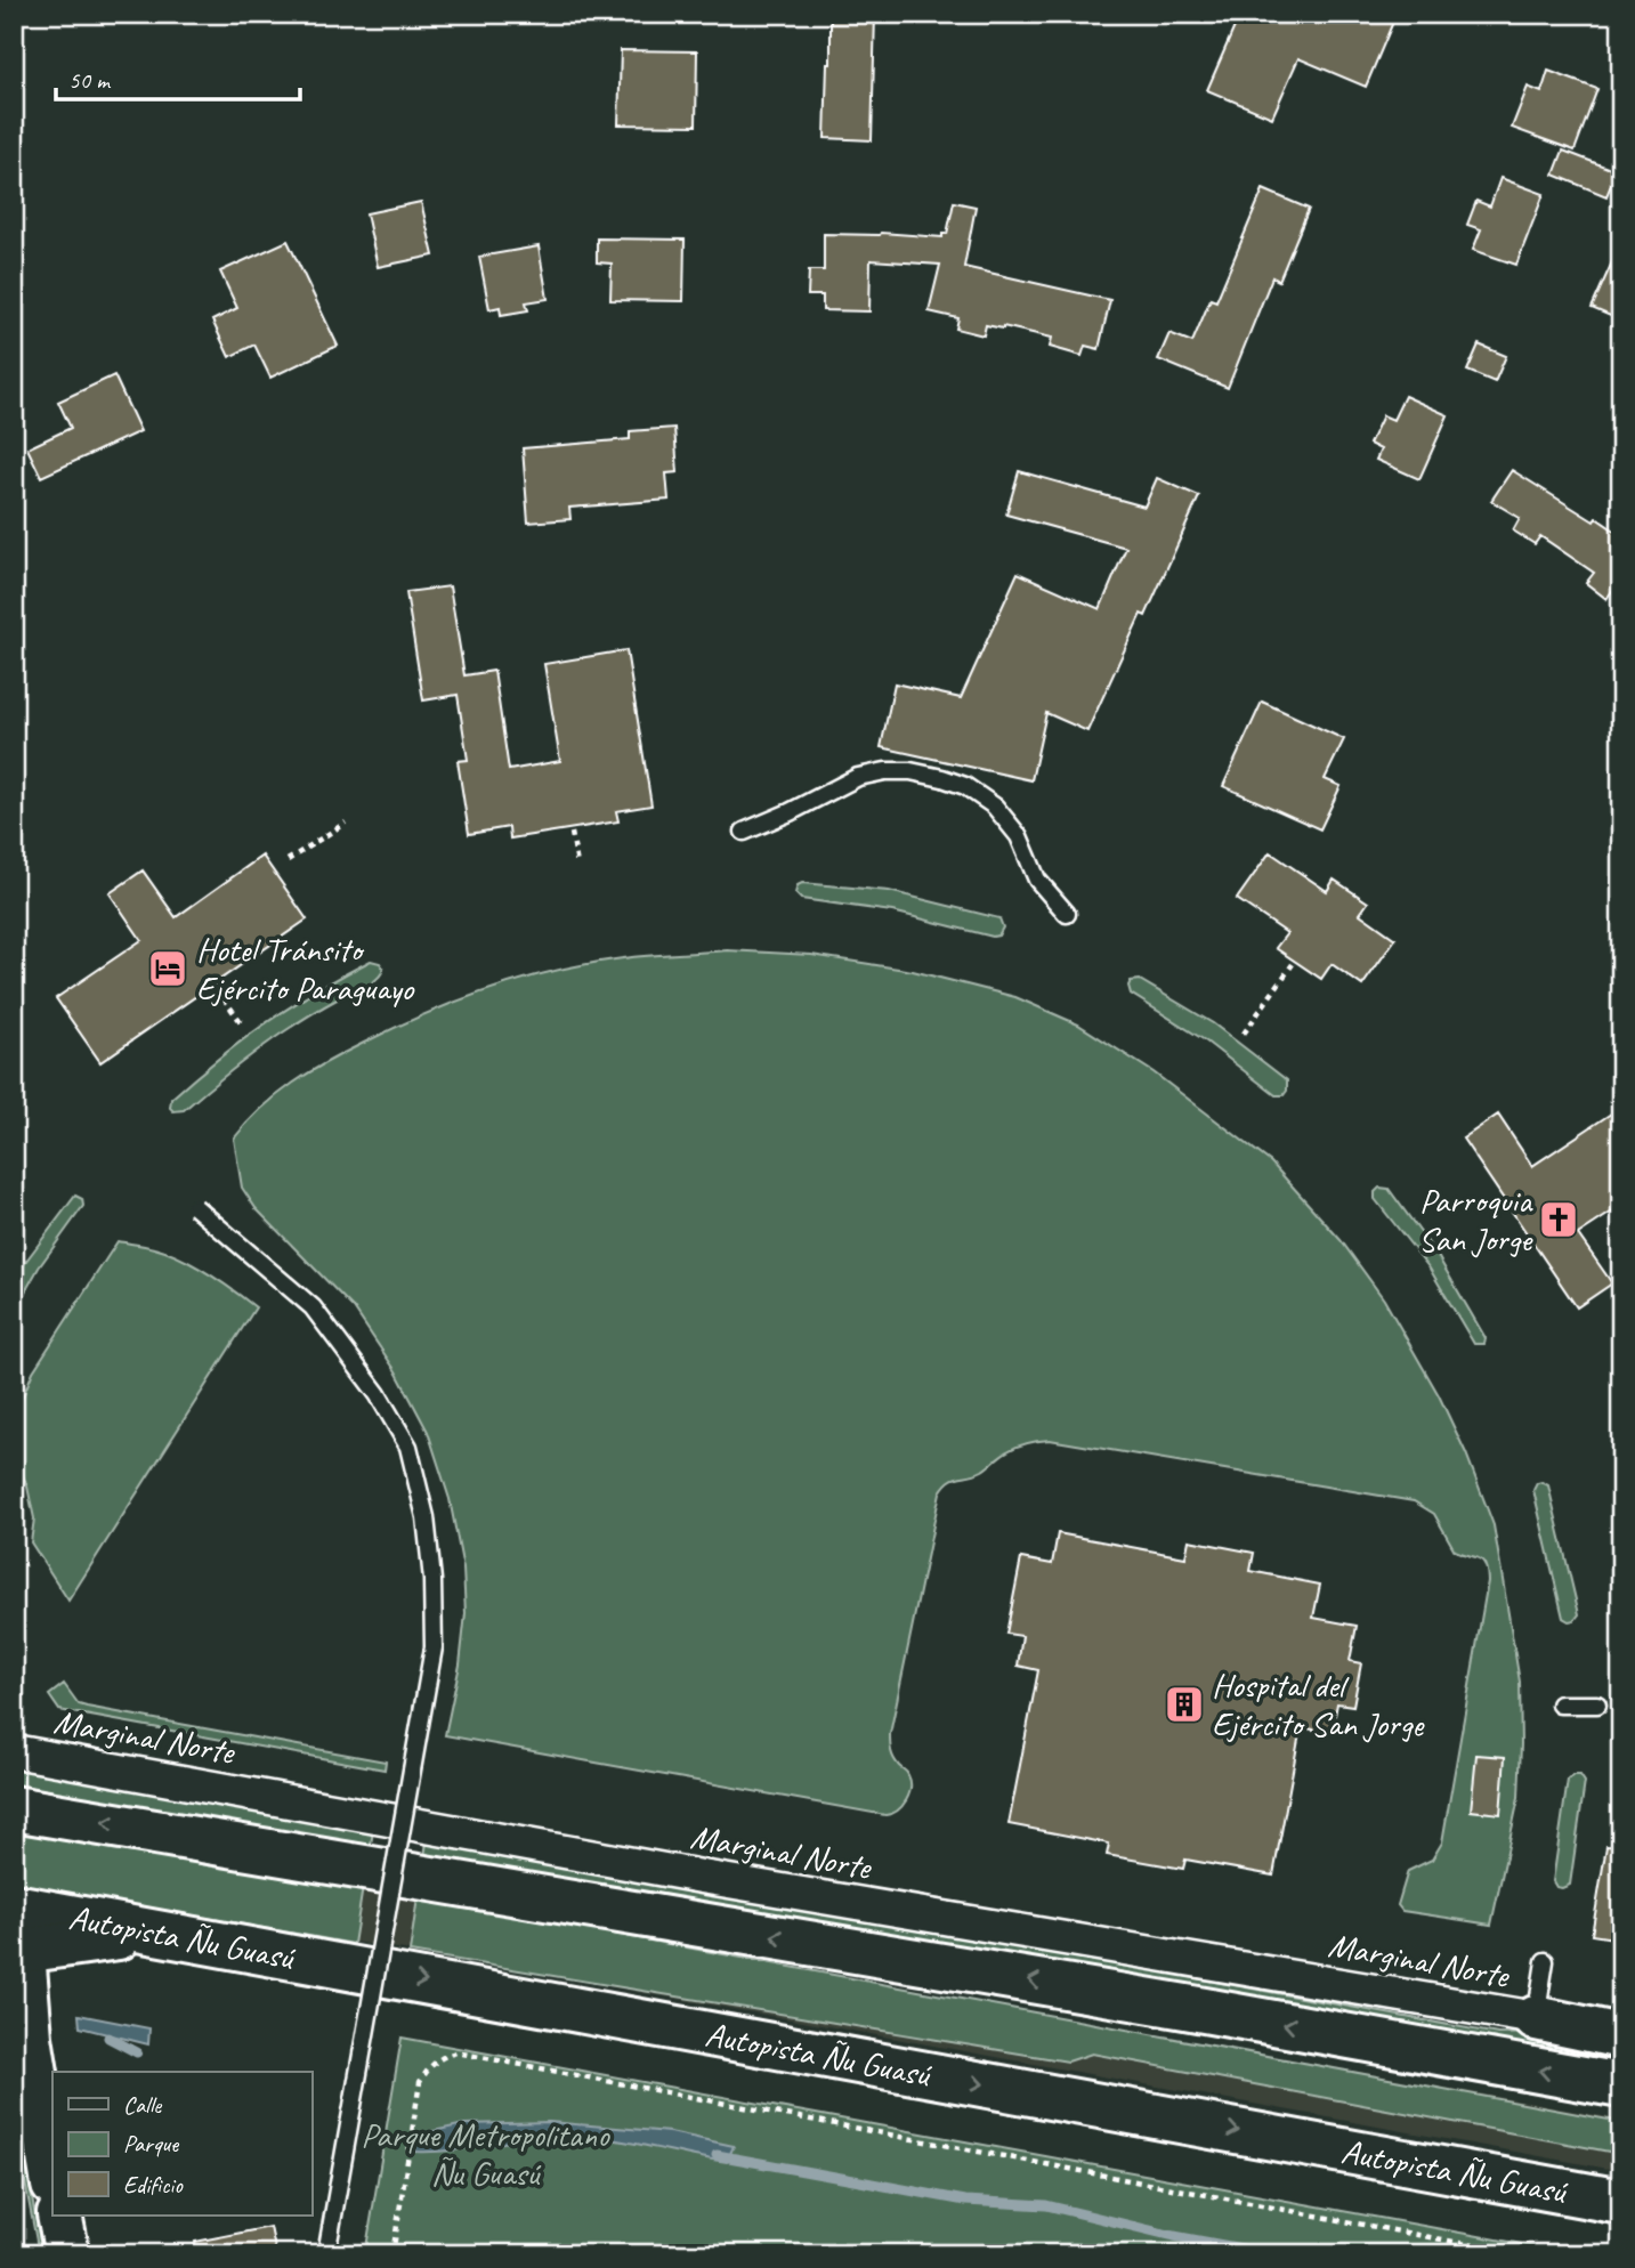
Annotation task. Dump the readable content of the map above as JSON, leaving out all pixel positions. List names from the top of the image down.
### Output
{
  "streets": {
    "main road": ["Autopista Ñu Guasú"],
    "street": ["Marginal Norte"]
  },
  "parks": ["Parque Metropolitano Ñu Guasú"],
  "places": {
    "hotel": ["Hotel Tránsito Ejército Paraguayo"],
    "church": ["Parroquia San Jorge"],
    "building": ["Hospital del Ejército San Jorge"]
  },
  "legend": ["Calle", "Parque", "Edificio"],
  "scale_bar": "50 m"
}
